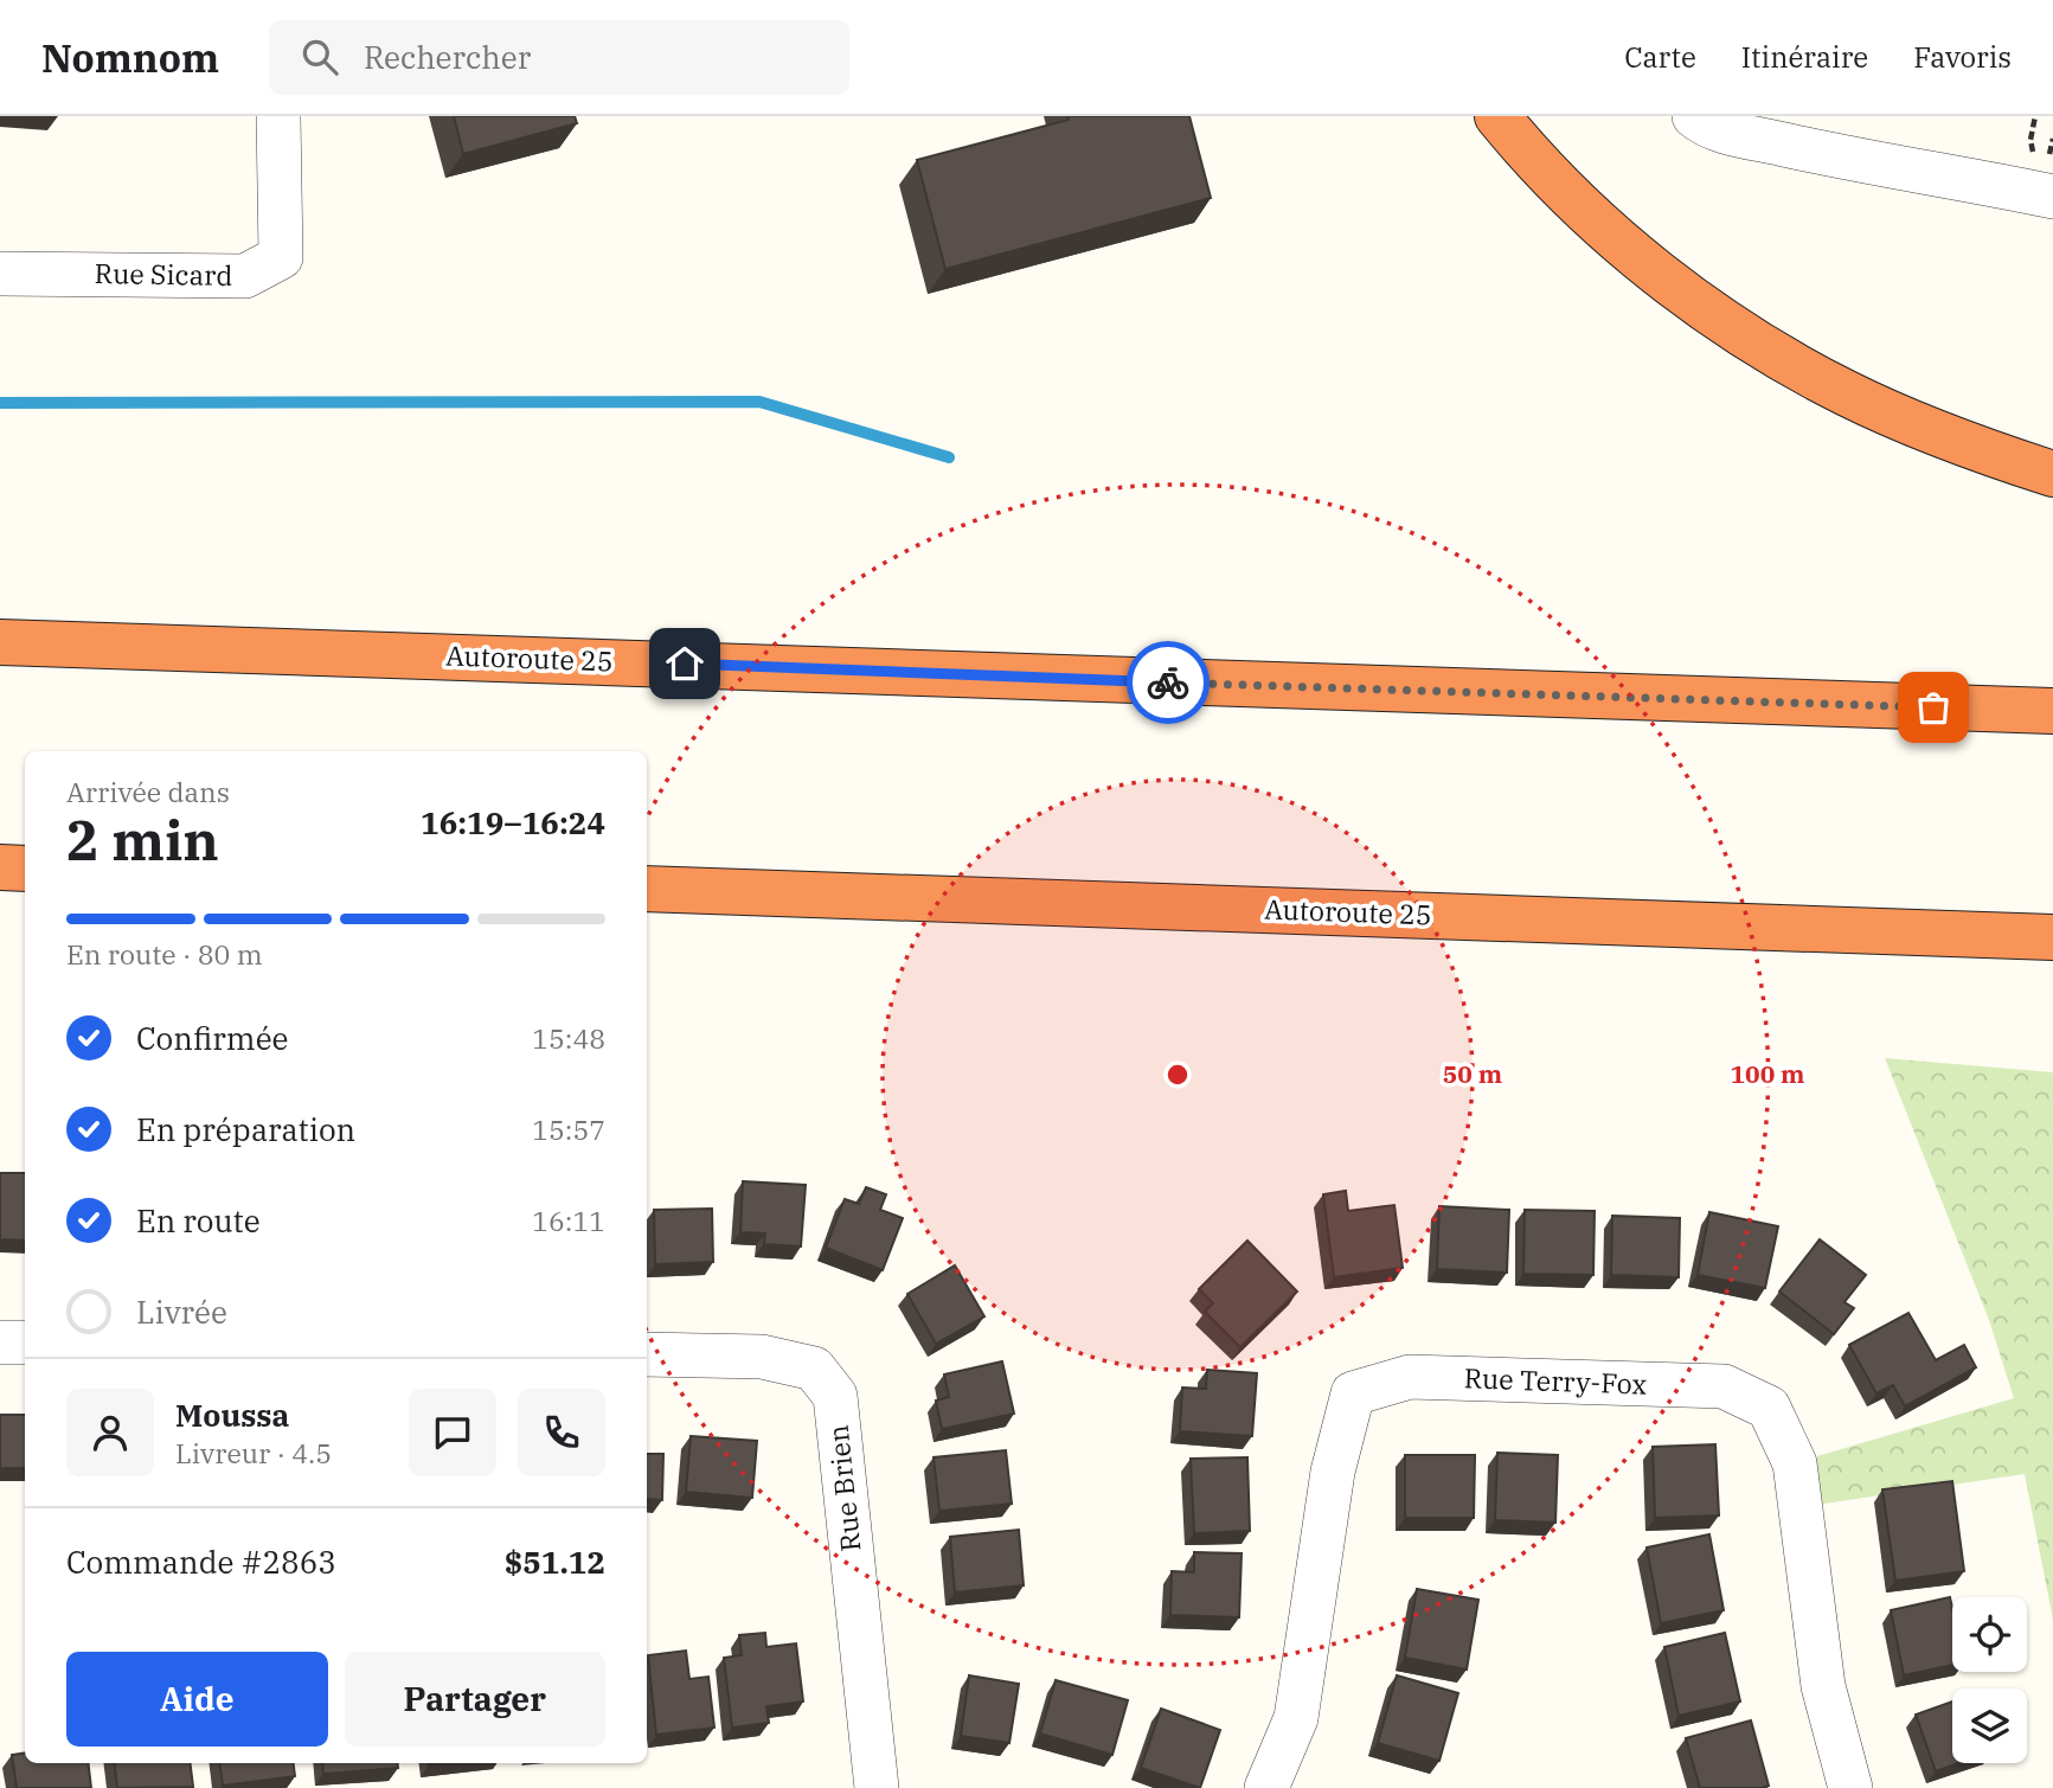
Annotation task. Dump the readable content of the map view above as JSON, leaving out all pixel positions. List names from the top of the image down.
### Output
{
  "streets": {
    "highway": ["Autoroute 25"],
    "street": ["Rue Sicard", "Rue Terry-Fox", "Rue Brien"]
  },
  "page": {
    "header": "Nomnom",
    "search": "Rechercher",
    "nav": ["Carte", "Itinéraire", "Favoris"],
    "heading": ["2 min", "Arrivée dans", "16:19–16:24"],
    "panel": [
      "Moussa",
      "Livreur · 4.5",
      "Commande #2863",
      "$51.12"
    ],
    "bar": "En route · 80 m",
    "list": [
      ["Confirmée", "15:48"],
      ["En préparation", "15:57"],
      ["En route", "16:11"],
      "Livrée"
    ],
    "buttons": ["Aide", "Partager"]
  },
  "rings": ["50 m", "100 m"]
}
